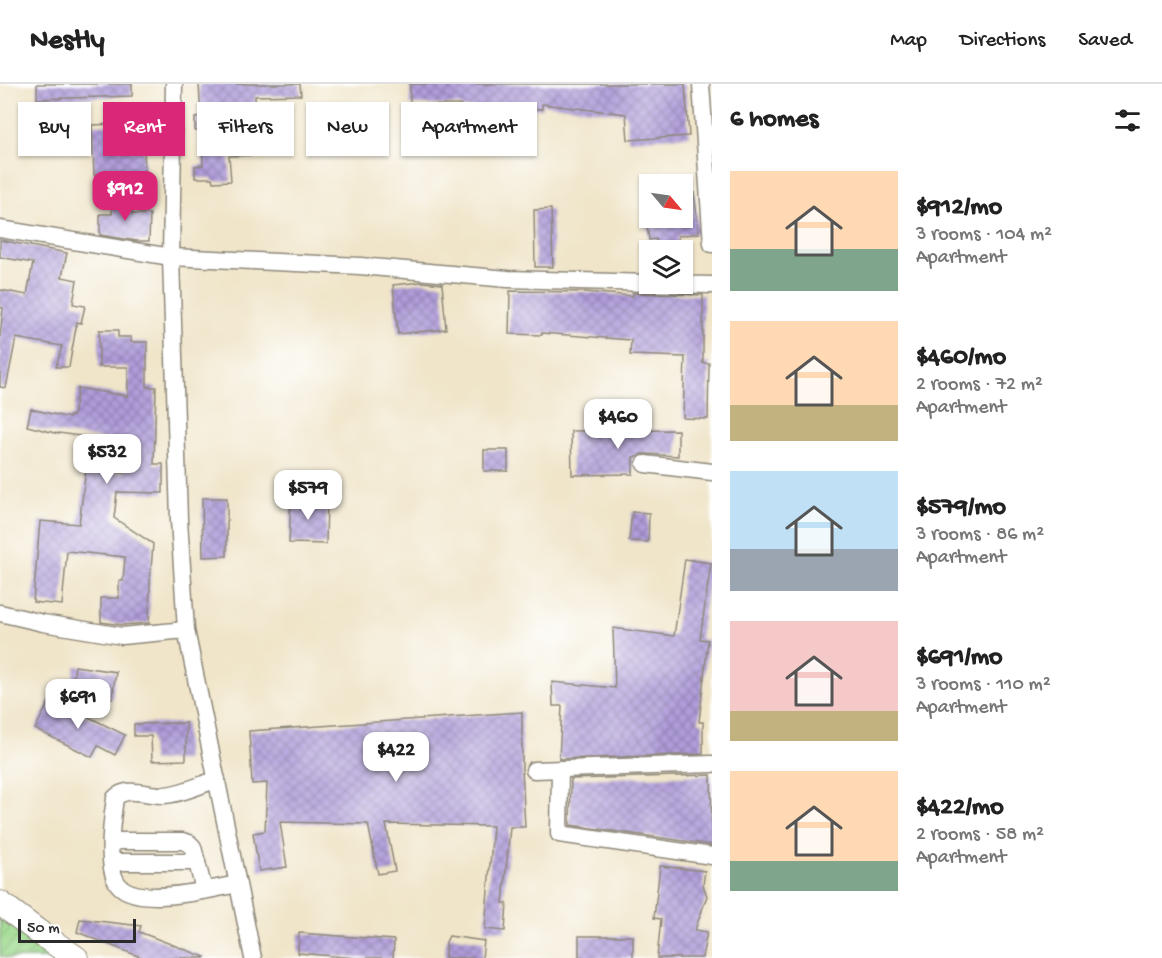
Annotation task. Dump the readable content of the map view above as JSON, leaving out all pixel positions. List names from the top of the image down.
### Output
{
  "scale_bar": "50 m",
  "north": "bottom right",
  "page": {
    "header": "Nestly",
    "nav": ["Map", "Directions", "Saved"],
    "heading": "6 homes",
    "chip": [
      "Buy",
      "Rent",
      "Filters",
      "New",
      "Apartment"
    ],
    "list": [
      {
        "name": "$912/mo",
        "note": "3 rooms · 104 m² · Apartment"
      },
      {
        "name": "$460/mo",
        "note": "2 rooms · 72 m² · Apartment"
      },
      {
        "name": "$579/mo",
        "note": "3 rooms · 86 m² · Apartment"
      },
      {
        "name": "$691/mo",
        "note": "3 rooms · 110 m² · Apartment"
      },
      {
        "name": "$422/mo",
        "note": "2 rooms · 58 m² · Apartment"
      }
    ],
    "price": [
      "$912",
      "$460",
      "$532",
      "$579",
      "$691",
      "$422"
    ],
    "scale": "50 m"
  }
}
